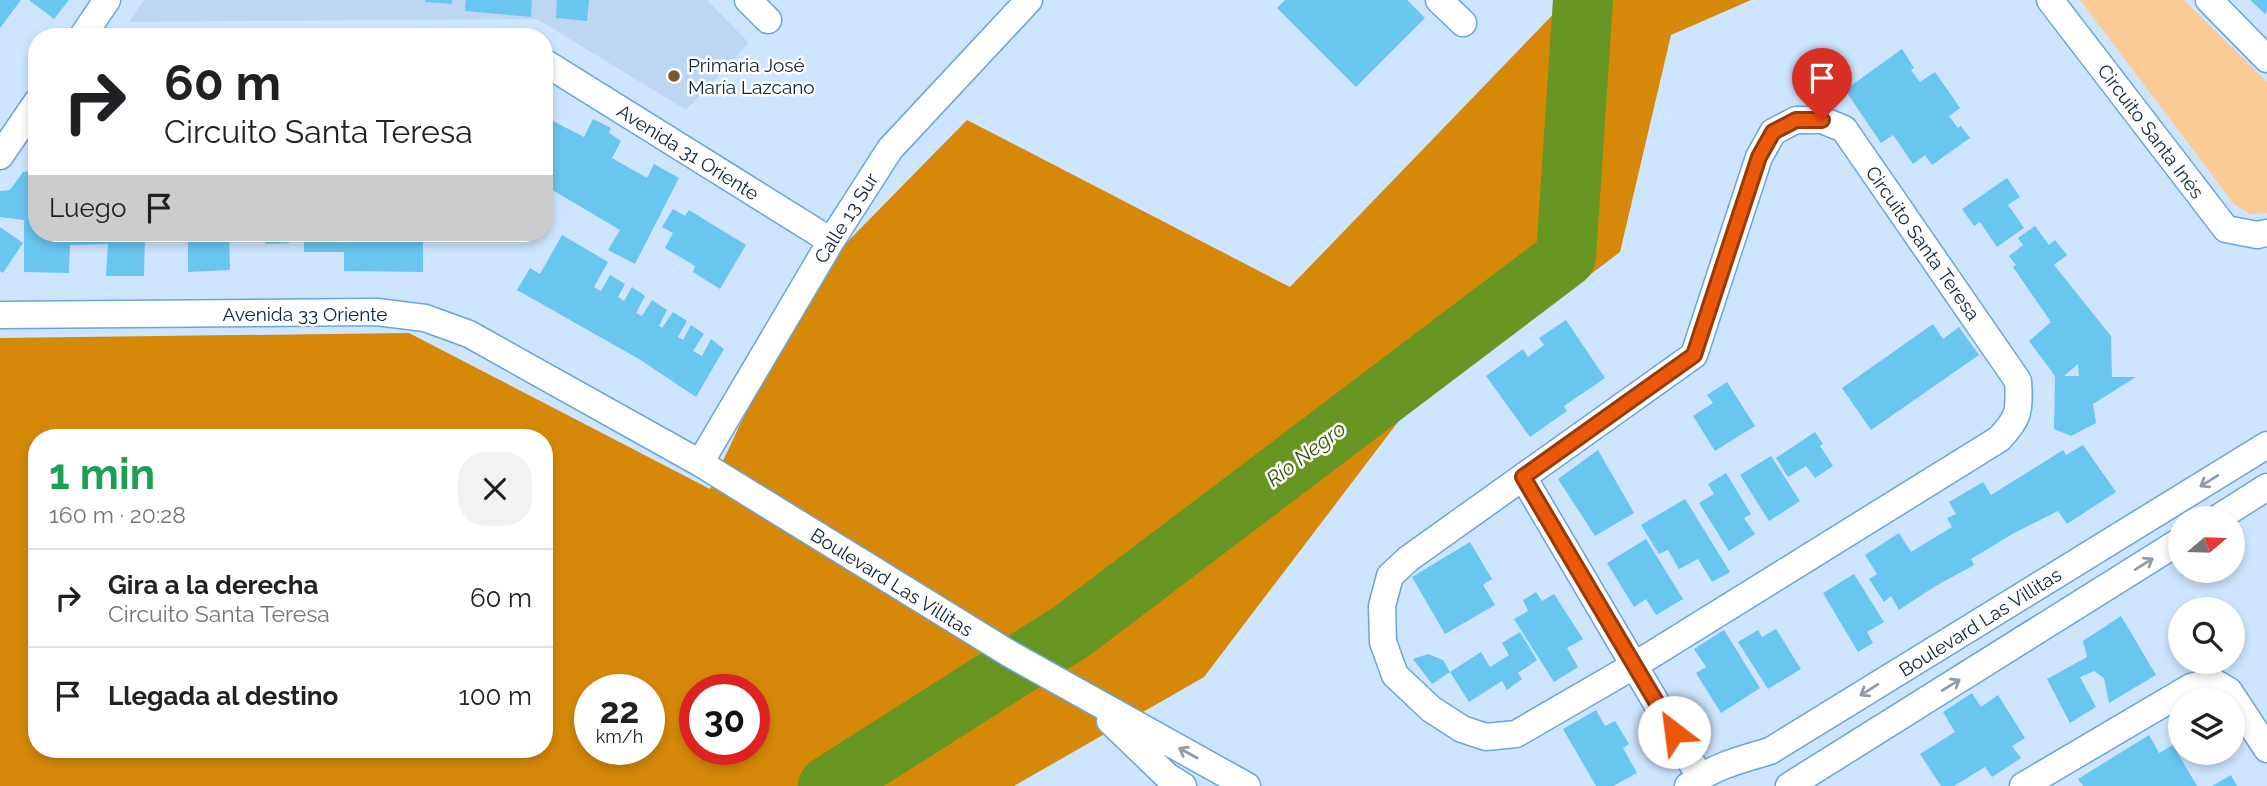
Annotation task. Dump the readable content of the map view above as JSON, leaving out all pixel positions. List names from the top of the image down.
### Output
{
  "streets": {
    "street": [
      "Circuito Santa Inés",
      "Avenida 31 Oriente",
      "Calle 13 Sur",
      "Circuito Santa Teresa",
      "Avenida 33 Oriente",
      "Boulevard Las Villitas"
    ]
  },
  "crossings": [
    ["Avenida 31 Oriente", "Calle 13 Sur"],
    ["Calle 13 Sur", "Avenida 33 Oriente"],
    ["Calle 13 Sur", "Boulevard Las Villitas"],
    ["Avenida 33 Oriente", "Boulevard Las Villitas"]
  ],
  "water": ["Río Negro"],
  "places": ["Primaria José María Lazcano"],
  "north": "right",
  "page": {
    "turn": ["60 m", "Circuito Santa Teresa"],
    "then": "Luego",
    "heading": ["1 min", "160 m · 20:28"],
    "list": [
      {
        "name": "Gira a la derecha",
        "note": "Circuito Santa Teresa",
        "value": "60 m"
      },
      {
        "name": "Llegada al destino",
        "value": "100 m"
      }
    ],
    "speed": "22 km/h",
    "limit": "30"
  }
}
